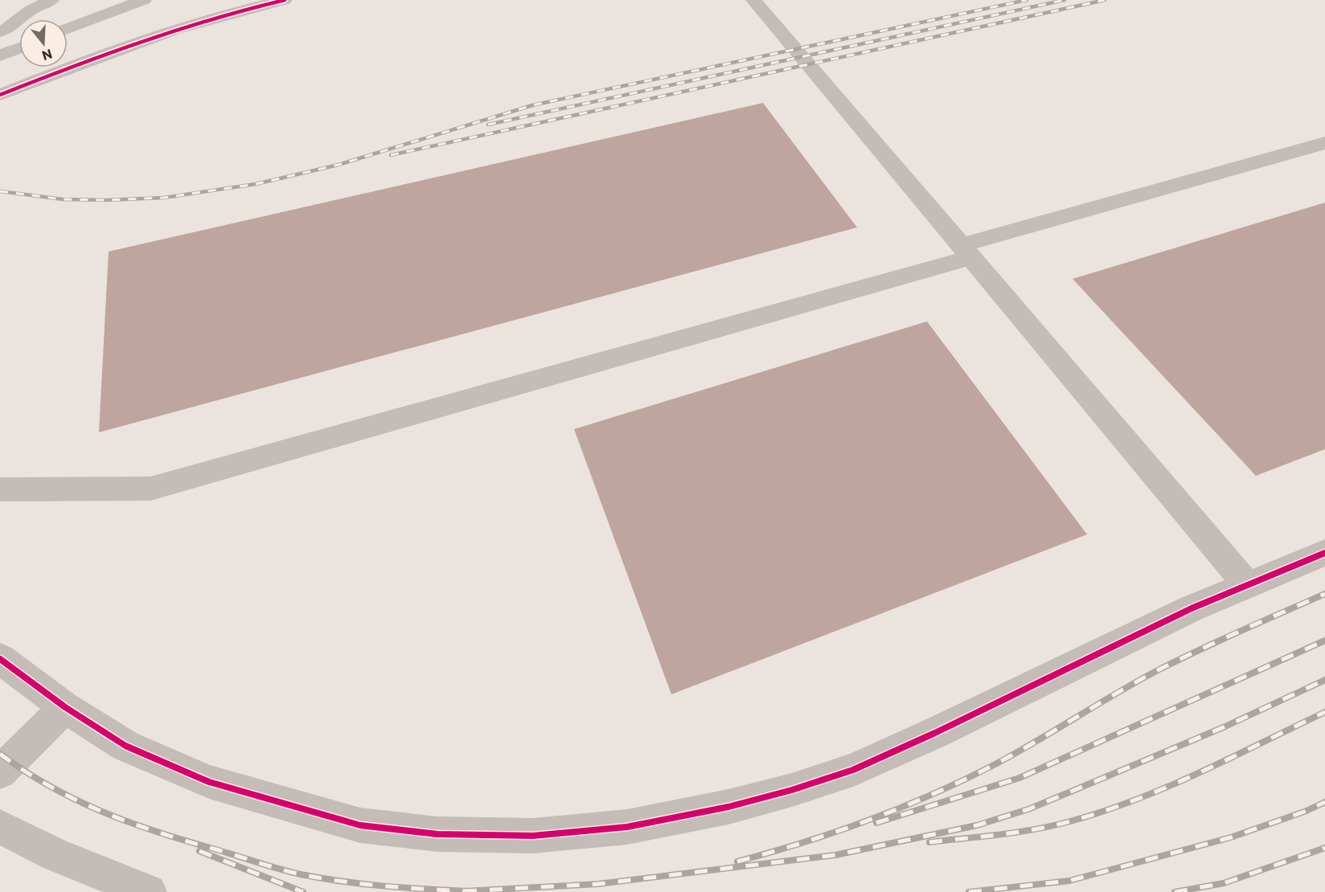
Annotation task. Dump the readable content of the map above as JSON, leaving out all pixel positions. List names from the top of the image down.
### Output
{
  "north": "bottom"
}
